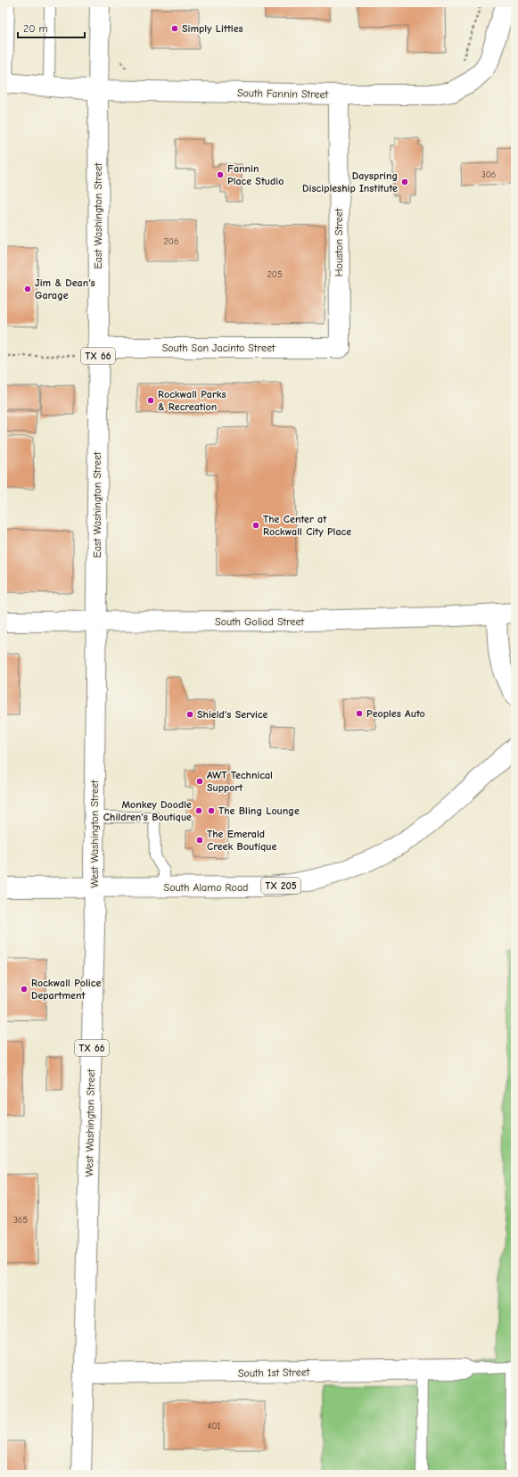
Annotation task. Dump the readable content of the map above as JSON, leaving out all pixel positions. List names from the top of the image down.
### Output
{
  "streets": {
    "main road": [
      "South Fannin Street",
      "East Washington Street",
      "Houston Street",
      "South San Jacinto Street",
      "TX 66",
      "South Goliad Street",
      "West Washington Street",
      "TX 205",
      "South Alamo Road",
      "South 1st Street"
    ]
  },
  "crossings": [
    ["South Fannin Street", "East Washington Street"],
    ["South Fannin Street", "Houston Street"],
    ["East Washington Street", "South San Jacinto Street"],
    ["East Washington Street", "South Goliad Street"],
    ["East Washington Street", "West Washington Street"],
    ["Houston Street", "South San Jacinto Street"],
    ["South Goliad Street", "West Washington Street"],
    ["West Washington Street", "South Alamo Road"],
    ["West Washington Street", "South 1st Street"]
  ],
  "places": [
    "Simply Littles",
    "Fannin Place Studio",
    "Dayspring Discipleship Institute",
    "Jim & Dean's Garage",
    "Rockwall Parks & Recreation",
    "The Center at Rockwall City Place",
    "Peoples Auto",
    "Shield's Service",
    "AWT Technical Support",
    "Monkey Doodle Children's Boutique",
    "The Bling Lounge",
    "The Emerald Creek Boutique",
    "Rockwall Police Department"
  ],
  "house_numbers": [
    "306",
    "206",
    "205",
    "365",
    "401"
  ],
  "scale_bar": "20 m"
}
